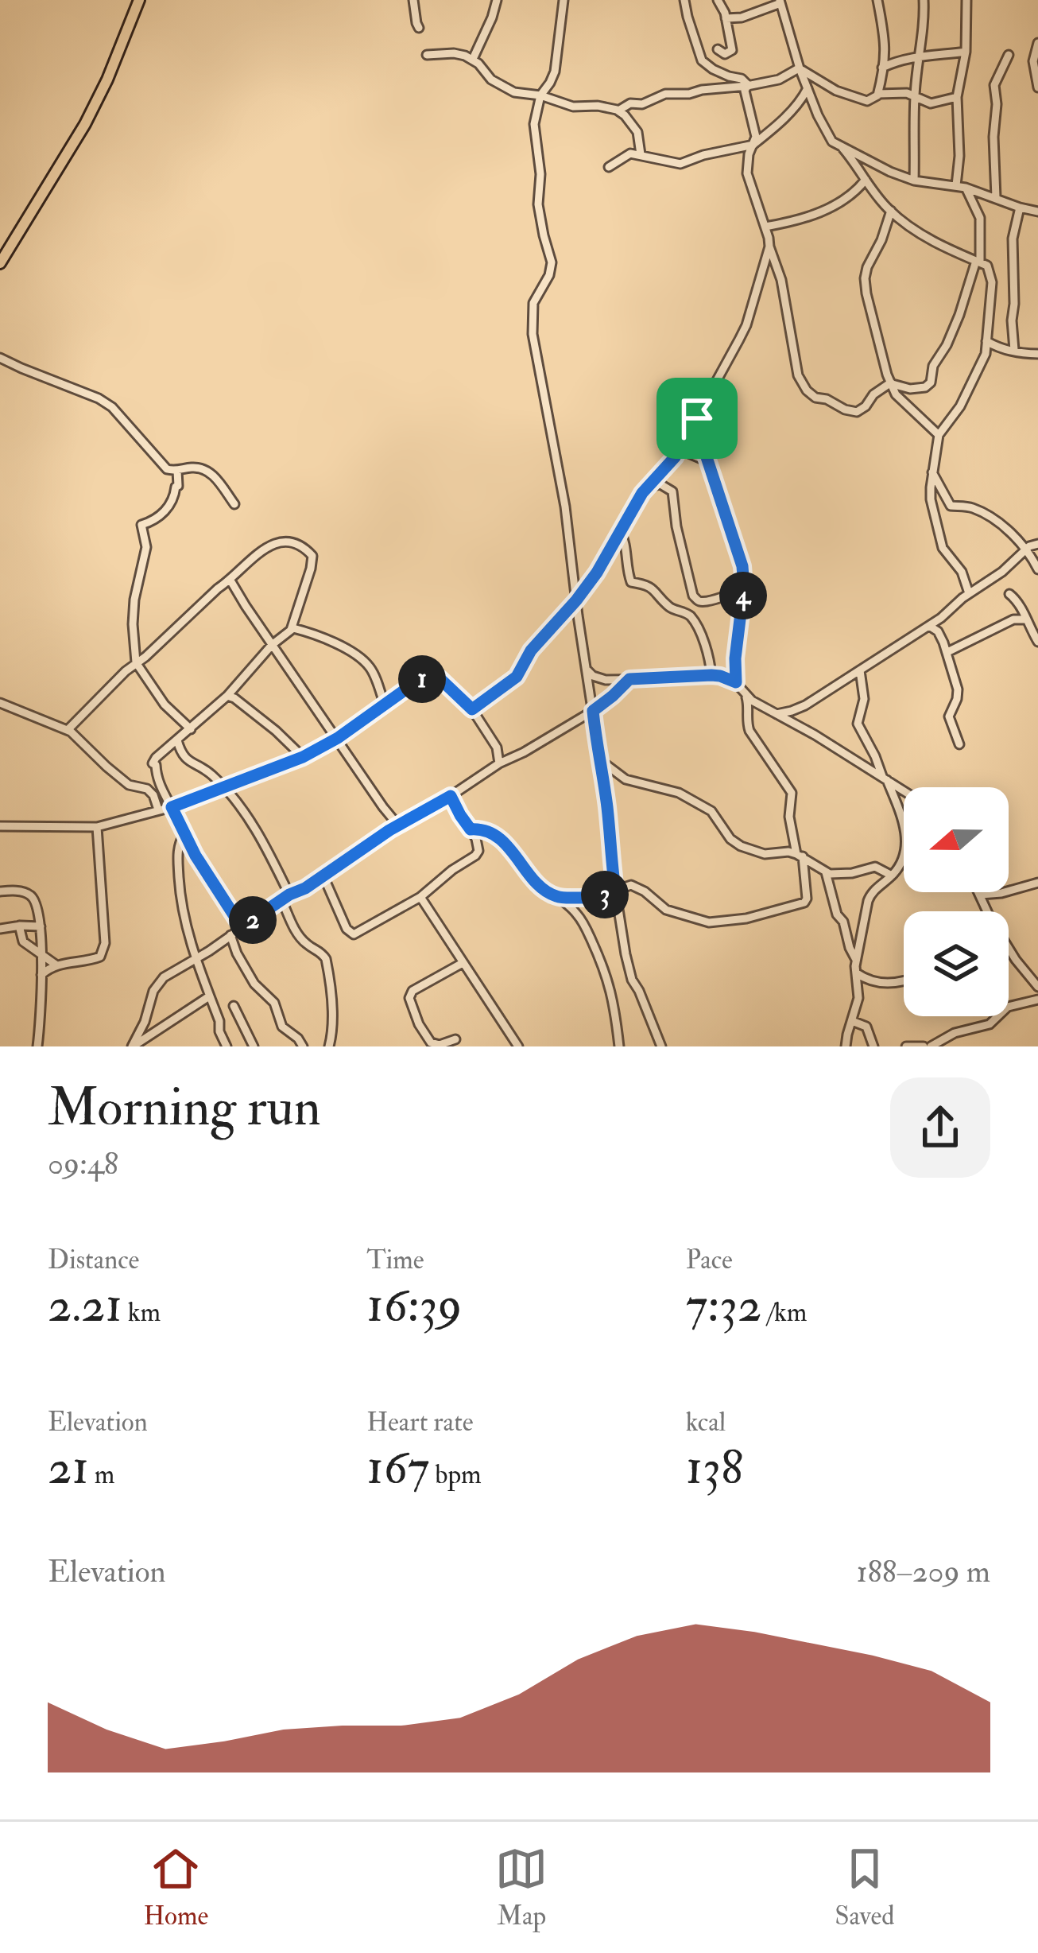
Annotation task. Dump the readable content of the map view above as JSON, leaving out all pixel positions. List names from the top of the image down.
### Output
{
  "north": "left",
  "page": {
    "pins": [
      "4",
      "1",
      "3",
      "2"
    ],
    "heading": ["Morning run", "09:48"],
    "stats": [
      ["Distance", "2.21 km"],
      ["Time", "16:39"],
      ["Pace", "7:32 /km"],
      ["Elevation", "21 m"],
      ["Heart rate", "167 bpm"],
      ["kcal", "138"]
    ],
    "chart": ["Elevation", "188–209 m"],
    "tabs": ["Home", "Map", "Saved"]
  }
}
